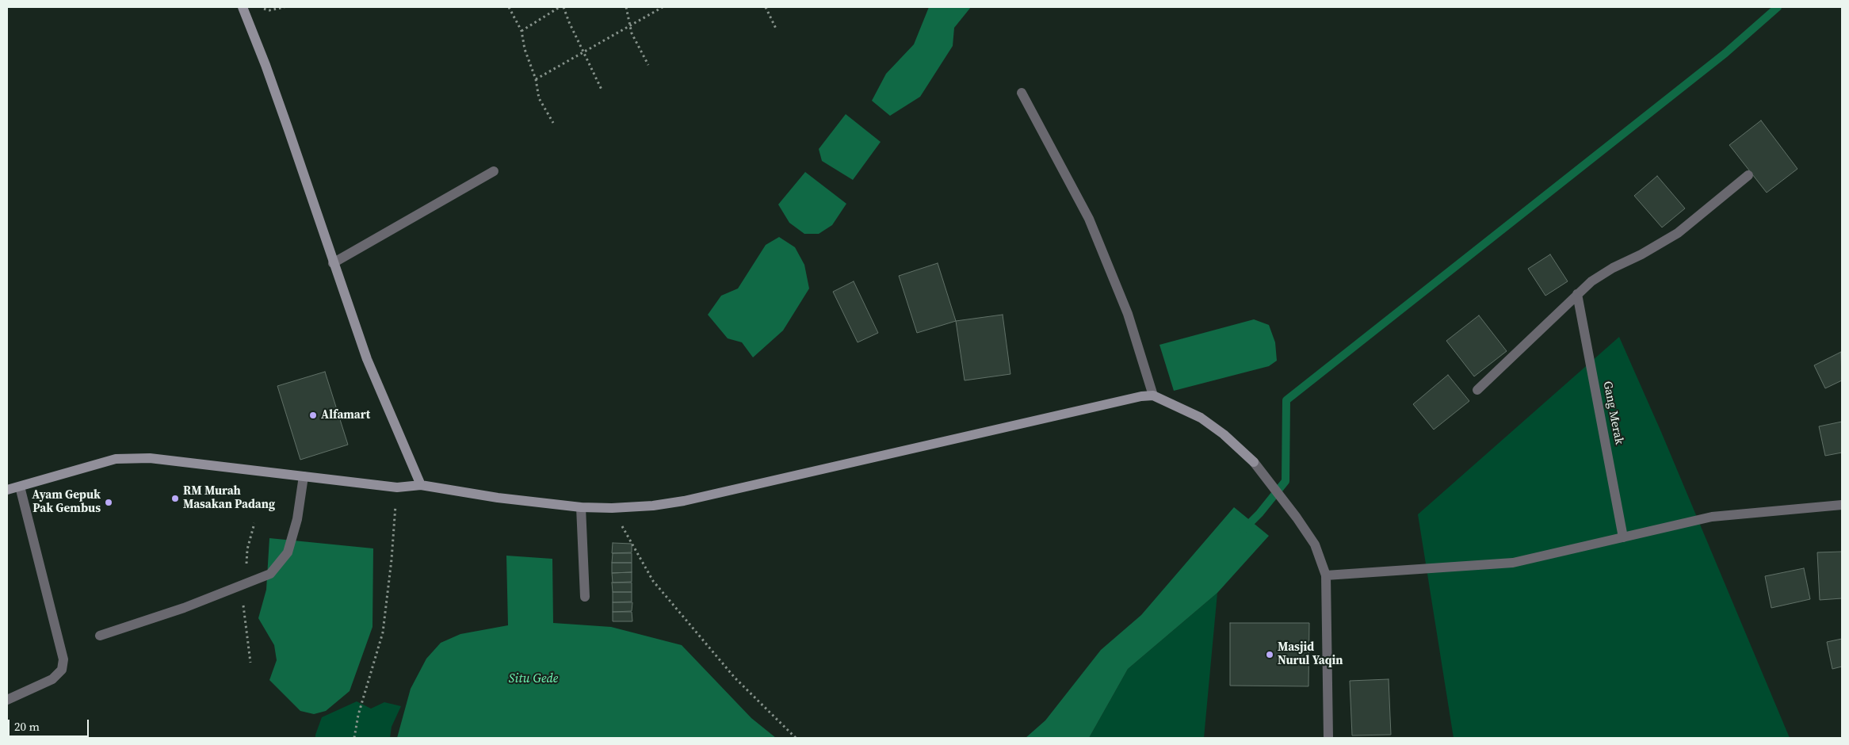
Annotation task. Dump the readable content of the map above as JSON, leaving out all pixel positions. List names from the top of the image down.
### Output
{
  "streets": {
    "street": ["Gang Merak"]
  },
  "water": ["Situ Gede"],
  "places": [
    "Alfamart",
    "RM Murah Masakan Padang",
    "Ayam Gepuk Pak Gembus",
    "Masjid Nurul Yaqin"
  ],
  "scale_bar": "20 m"
}
